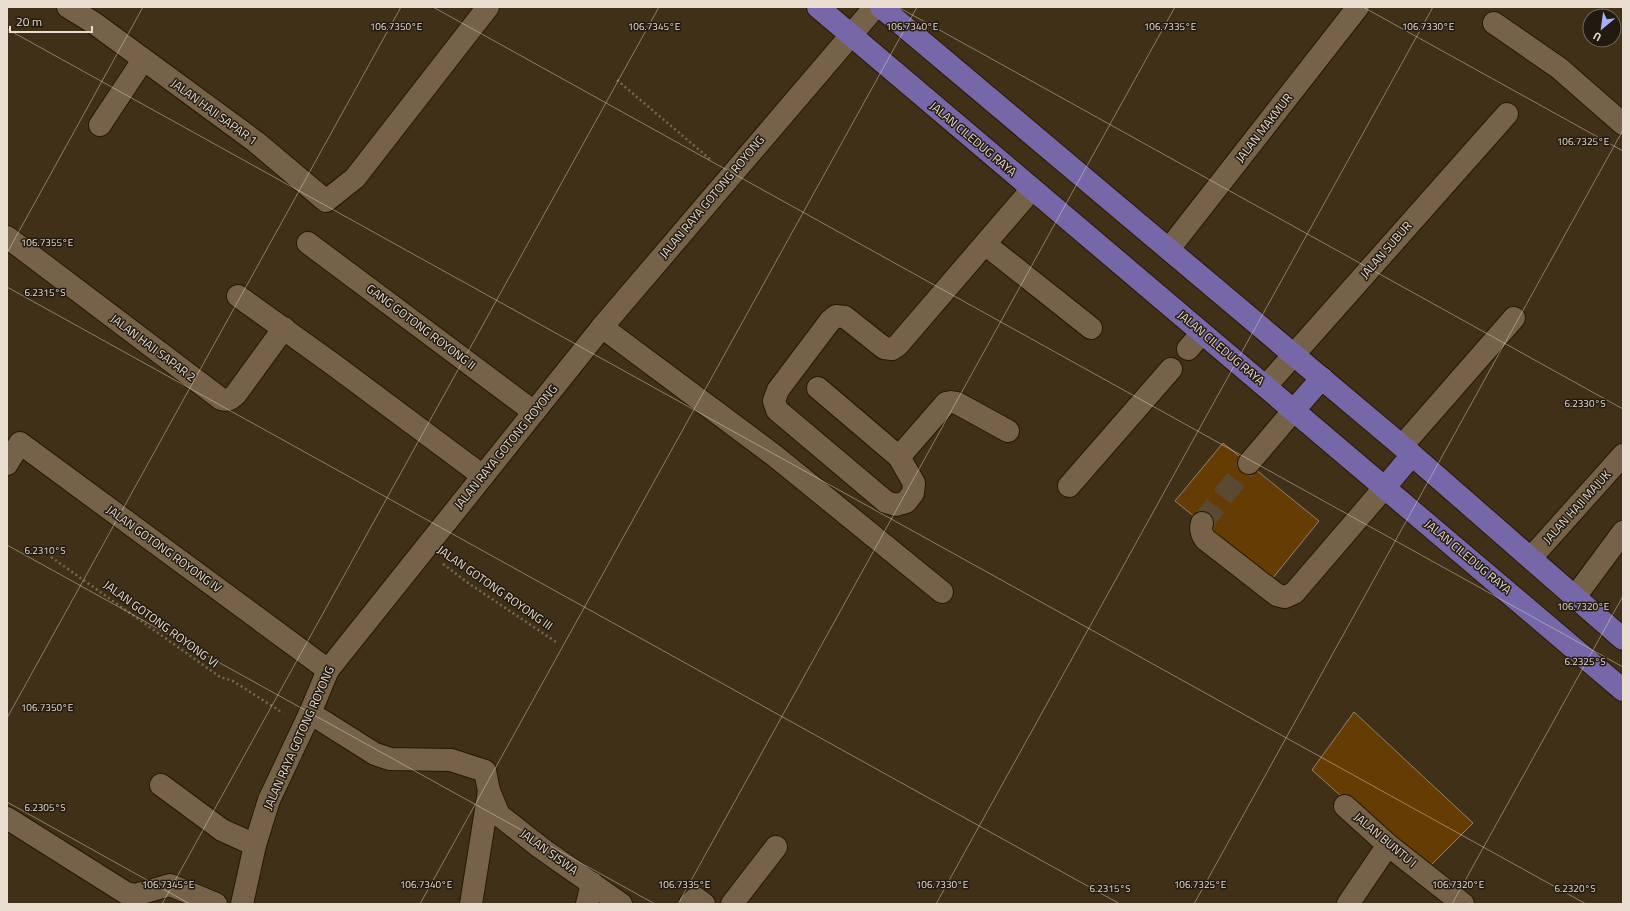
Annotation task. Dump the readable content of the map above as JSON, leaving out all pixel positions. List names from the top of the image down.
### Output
{
  "streets": {
    "main road": ["JALAN CILEDUG RAYA"],
    "street": [
      "JALAN HAJI SAPAR 1",
      "JALAN MAKMUR",
      "JALAN RAYA GOTONG ROYONG",
      "JALAN SUBUR",
      "GANG GOTONG ROYONG II",
      "JALAN HAJI SAPAR 2",
      "JALAN HAJI MAJUK",
      "JALAN GOTONG ROYONG IV",
      "JALAN BUNTU I",
      "JALAN SISWA"
    ],
    "path": ["JALAN GOTONG ROYONG III", "JALAN GOTONG ROYONG VI"]
  },
  "crossings": [
    ["JALAN CILEDUG RAYA", "JALAN RAYA GOTONG ROYONG"],
    ["JALAN CILEDUG RAYA", "JALAN SUBUR"],
    ["JALAN RAYA GOTONG ROYONG", "GANG GOTONG ROYONG II"],
    ["JALAN RAYA GOTONG ROYONG", "JALAN GOTONG ROYONG IV"],
    ["JALAN RAYA GOTONG ROYONG", "JALAN GOTONG ROYONG III"],
    ["JALAN RAYA GOTONG ROYONG", "JALAN GOTONG ROYONG VI"],
    ["JALAN RAYA GOTONG ROYONG", "JALAN SISWA"],
    ["JALAN GOTONG ROYONG VI", "JALAN SISWA"]
  ],
  "scale_bar": "20 m",
  "north": "bottom left",
  "coordinates": [
    "106.7350°E",
    "106.7345°E",
    "106.7340°E",
    "106.7335°E",
    "106.7330°E",
    "106.7325°E",
    "106.7355°E",
    "6.2315°S",
    "6.2330°S",
    "6.2310°S",
    "106.7320°E",
    "6.2325°S",
    "6.2305°S",
    "6.2320°S"
  ]
}
